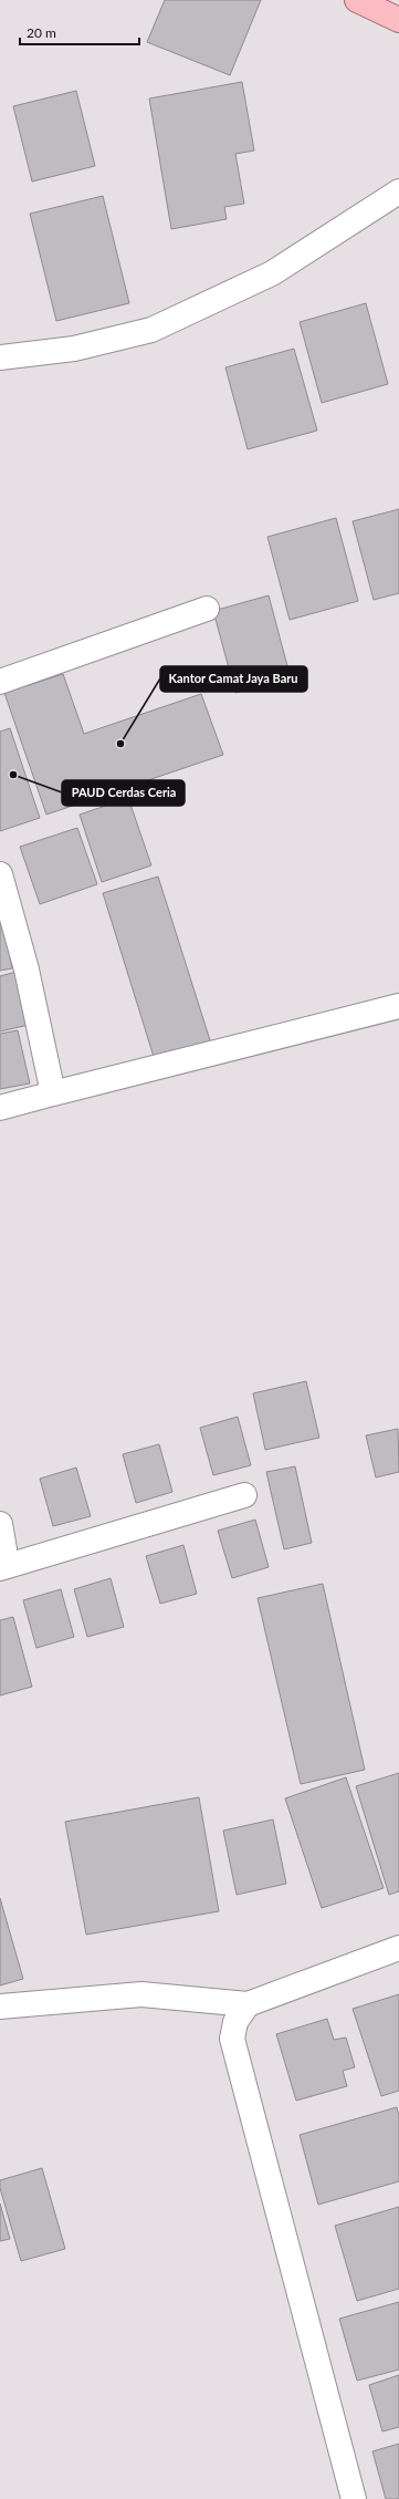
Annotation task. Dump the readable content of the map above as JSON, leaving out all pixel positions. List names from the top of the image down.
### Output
{
  "places": ["Kantor Camat Jaya Baru", "PAUD Cerdas Ceria"],
  "scale_bar": "20 m"
}
